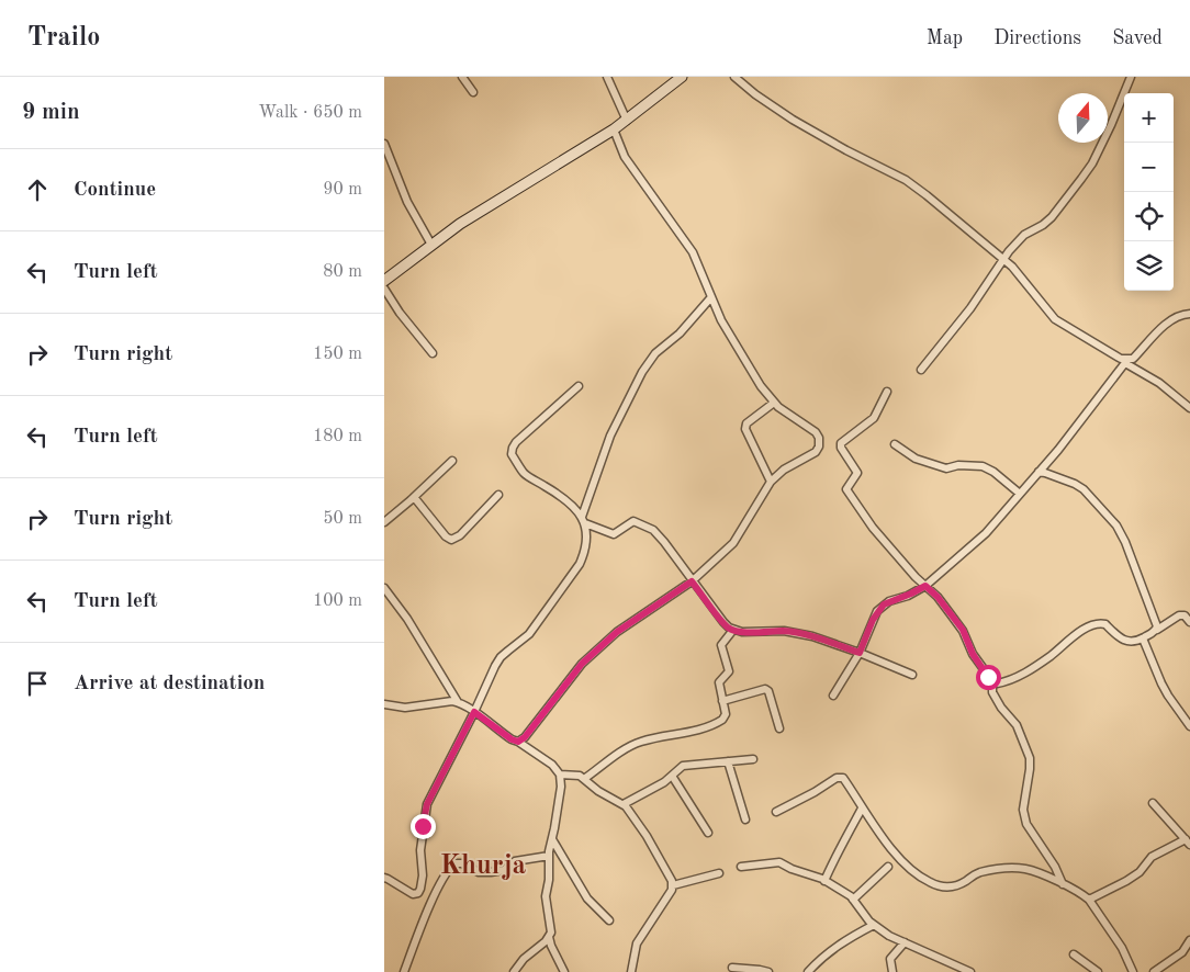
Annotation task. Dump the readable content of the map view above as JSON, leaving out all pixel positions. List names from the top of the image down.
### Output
{
  "districts": ["Khurja"],
  "north": "top",
  "page": {
    "header": "Trailo",
    "nav": ["Map", "Directions", "Saved"],
    "heading": ["9 min", "Walk · 650 m"],
    "map_buttons": ["+", "−"],
    "list": [
      ["Continue", "90 m"],
      ["Turn left", "80 m"],
      ["Turn right", "150 m"],
      ["Turn left", "180 m"],
      ["Turn right", "50 m"],
      ["Turn left", "100 m"],
      "Arrive at destination"
    ]
  }
}
